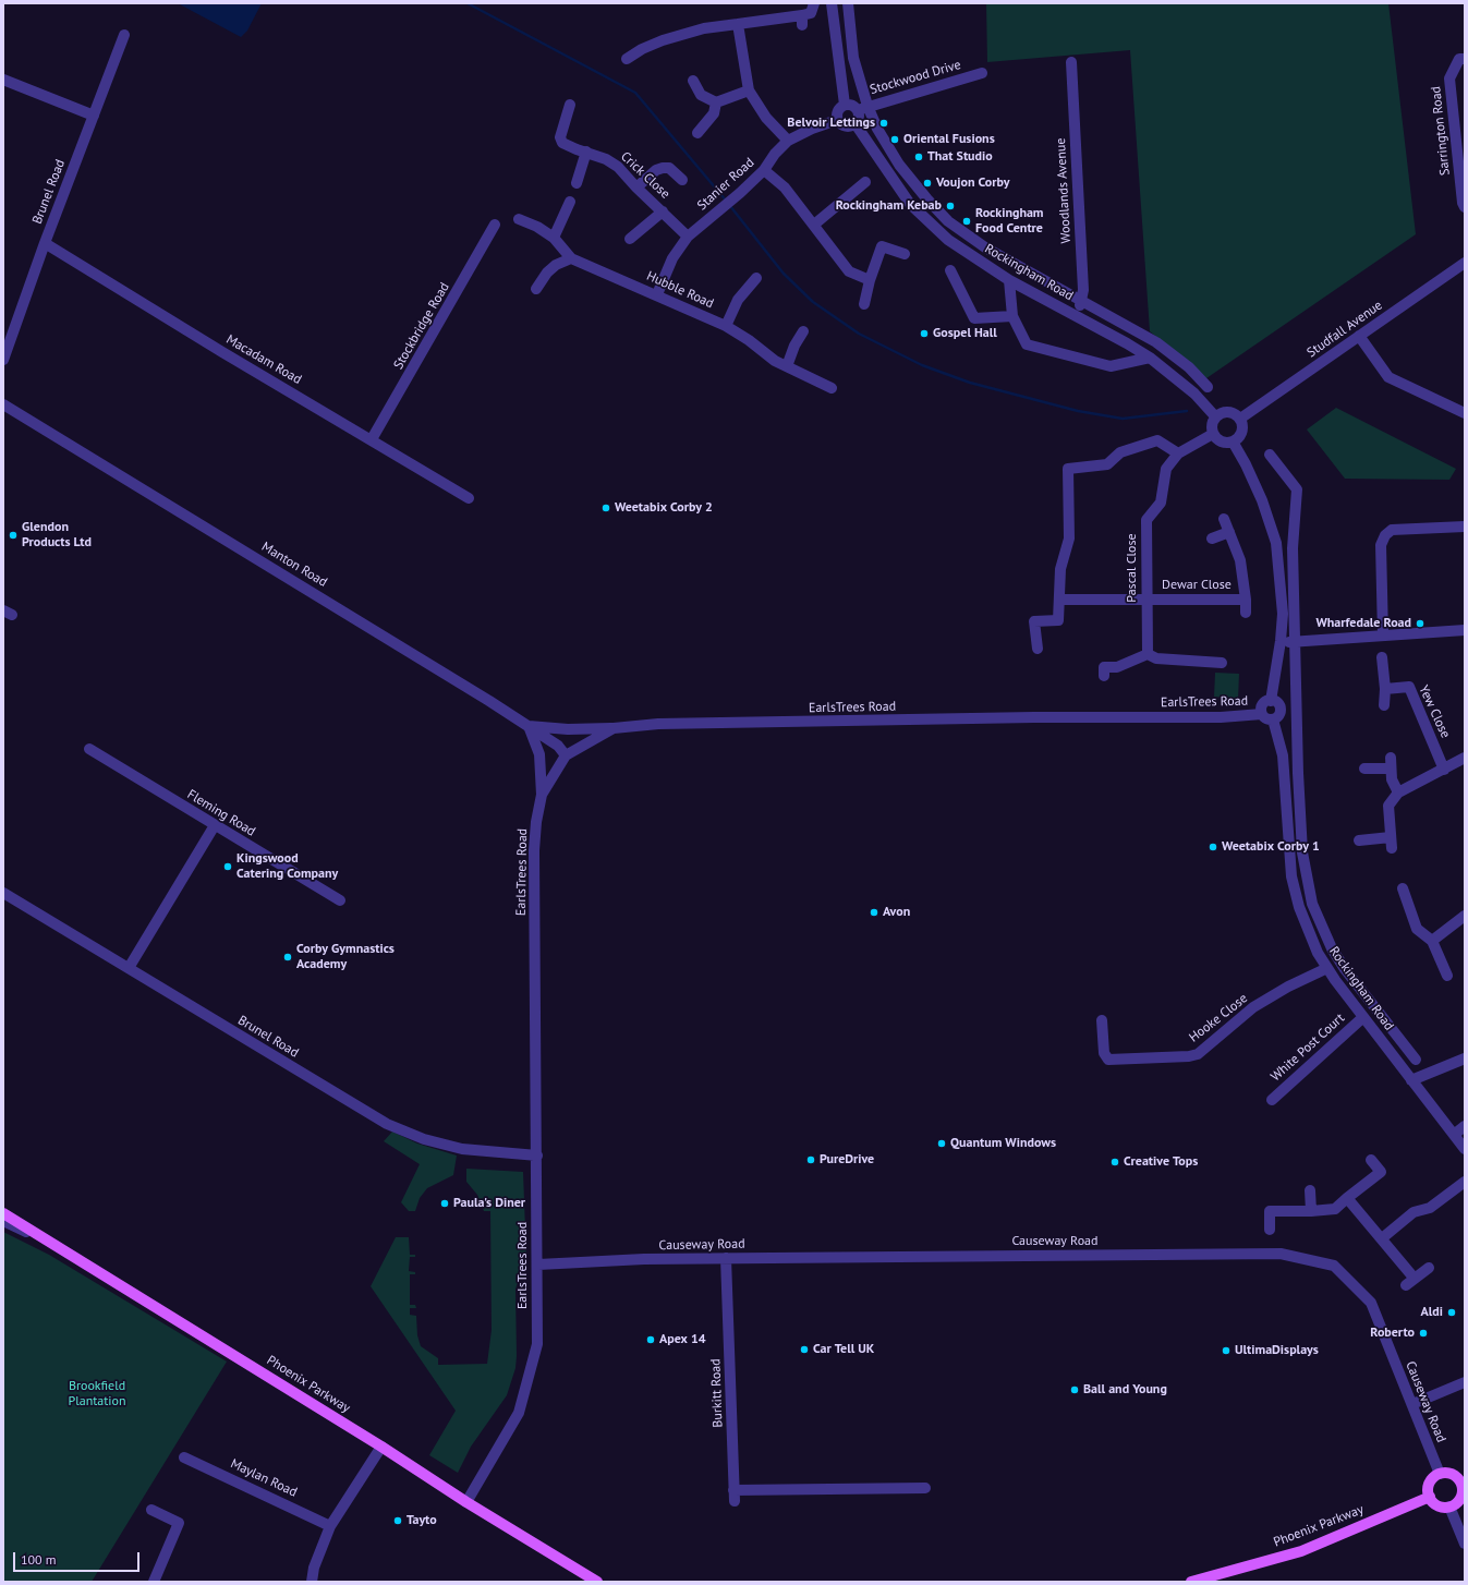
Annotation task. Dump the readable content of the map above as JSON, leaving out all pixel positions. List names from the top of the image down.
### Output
{
  "streets": {
    "main road": ["Phoenix Parkway"],
    "street": [
      "Stockwood Drive",
      "Sarrington Road",
      "Crick Close",
      "Stanier Road",
      "Woodlands Avenue",
      "Brunel Road",
      "Rockingham Road",
      "Hubble Road",
      "Stockbridge Road",
      "Studfall Avenue",
      "Macadam Road",
      "Manton Road",
      "Pascal Close",
      "Dewar Close",
      "EarlsTrees Road",
      "Yew Close",
      "Fleming Road",
      "Hooke Close",
      "White Post Court",
      "Causeway Road",
      "Burkitt Road",
      "Maylan Road"
    ]
  },
  "crossings": [
    ["Stockwood Drive", "Stanier Road"],
    ["Stockwood Drive", "Rockingham Road"],
    ["Crick Close", "Stanier Road"],
    ["Stanier Road", "Rockingham Road"],
    ["Stanier Road", "Hubble Road"],
    ["Woodlands Avenue", "Rockingham Road"],
    ["Brunel Road", "Macadam Road"],
    ["Brunel Road", "EarlsTrees Road"],
    ["Rockingham Road", "Studfall Avenue"],
    ["Rockingham Road", "Pascal Close"],
    ["Rockingham Road", "EarlsTrees Road"],
    ["Rockingham Road", "Hooke Close"],
    ["Rockingham Road", "White Post Court"],
    ["Stockbridge Road", "Macadam Road"],
    ["Studfall Avenue", "Pascal Close"],
    ["Manton Road", "EarlsTrees Road"],
    ["Pascal Close", "Dewar Close"],
    ["EarlsTrees Road", "Causeway Road"],
    ["EarlsTrees Road", "Phoenix Parkway"],
    ["Causeway Road", "Phoenix Parkway"],
    ["Causeway Road", "Burkitt Road"]
  ],
  "parks": ["Brookfield Plantation"],
  "places": [
    "Belvoir Lettings",
    "Oriental Fusions",
    "That Studio",
    "Voujon Corby",
    "Rockingham Kebab",
    "Rockingham Food Centre",
    "Gospel Hall",
    "Weetabix Corby 2",
    "Glendon Products Ltd",
    "Wharfedale Road",
    "Weetabix Corby 1",
    "Kingswood Catering Company",
    "Avon",
    "Corby Gymnastics Academy",
    "Quantum Windows",
    "PureDrive",
    "Creative Tops",
    "Paula's Diner",
    "Aldi",
    "Roberto",
    "Apex 14",
    "Car Tell UK",
    "UltimaDisplays",
    "Ball and Young",
    "Tayto"
  ],
  "scale_bar": "100 m"
}
